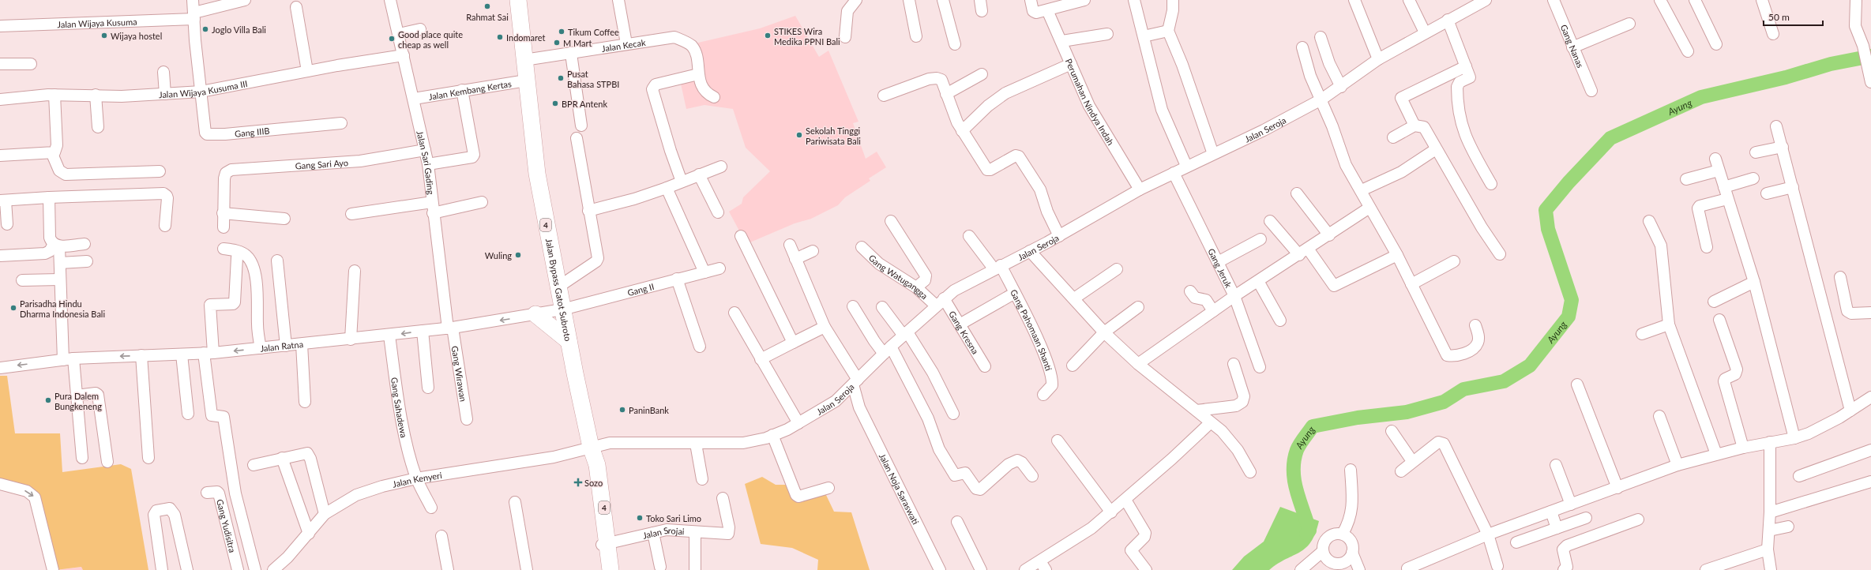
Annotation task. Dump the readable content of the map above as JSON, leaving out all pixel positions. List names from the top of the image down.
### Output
{
  "streets": {
    "highway": ["4", "Jalan Bypass Gatot Subroto"],
    "street": [
      "Jalan Wijaya Kusuma",
      "Jalan Kecak",
      "Gang Nanas",
      "Jalan Wijaya Kusuma III",
      "Jalan Kembang Kertas",
      "Perumahan Nindya Indah",
      "Jalan Seroja",
      "Gang IIIB",
      "Jalan Sari Gading",
      "Gang Sari Ayo",
      "Gang Jeruk",
      "Gang Watugangga",
      "Gang II",
      "Gang Pahomaan Shanti",
      "Gang Kresna",
      "Jalan Ratna",
      "Gang Wirawan",
      "Gang Sahadewa",
      "Jalan Kenyeri",
      "Jalan Noja Saraswati",
      "Gang Yudisitra",
      "Jalan Srojai"
    ]
  },
  "crossings": [
    ["Jalan Kecak", "Jalan Bypass Gatot Subroto"],
    ["Jalan Wijaya Kusuma III", "Gang IIIB"],
    ["Jalan Wijaya Kusuma III", "Jalan Sari Gading"],
    ["Jalan Kembang Kertas", "Jalan Sari Gading"],
    ["Jalan Kembang Kertas", "Jalan Bypass Gatot Subroto"],
    ["Perumahan Nindya Indah", "Jalan Seroja"],
    ["Jalan Seroja", "Gang Jeruk"],
    ["Jalan Seroja", "Gang Watugangga"],
    ["Jalan Seroja", "Jalan Bypass Gatot Subroto"],
    ["Jalan Seroja", "Gang Pahomaan Shanti"],
    ["Jalan Seroja", "Gang Kresna"],
    ["Jalan Seroja", "Jalan Kenyeri"],
    ["Jalan Seroja", "Jalan Noja Saraswati"],
    ["Jalan Sari Gading", "Gang Sari Ayo"],
    ["Jalan Sari Gading", "Jalan Ratna"],
    ["Jalan Sari Gading", "Gang Wirawan"],
    ["Gang Watugangga", "Gang Kresna"],
    ["Gang II", "Jalan Bypass Gatot Subroto"],
    ["Gang II", "Jalan Ratna"],
    ["Jalan Bypass Gatot Subroto", "Jalan Ratna"],
    ["Jalan Bypass Gatot Subroto", "Jalan Kenyeri"],
    ["Jalan Bypass Gatot Subroto", "Jalan Srojai"],
    ["Jalan Ratna", "Gang Wirawan"],
    ["Jalan Ratna", "Gang Sahadewa"],
    ["Gang Sahadewa", "Jalan Kenyeri"]
  ],
  "one_way": ["Jalan Ratna"],
  "water": ["Ayung"],
  "places": {
    "other": [
      "Rahmat Sai",
      "Joglo Villa Bali",
      "Tikum Coffee",
      "Wijaya hostel",
      "STIKES Wira Medika PPNI Bali",
      "Indomaret",
      "Good place quite cheap as well",
      "M Mart",
      "Pusat Bahasa STPBI",
      "BPR Antenk",
      "Sekolah Tinggi Pariwisata Bali",
      "Wuling",
      "Parisadha Hindu Dharma Indonesia Bali",
      "Pura Dalem Bungkeneng",
      "PaninBank",
      "Toko Sari Limo"
    ],
    "health": ["Sozo"]
  },
  "scale_bar": "50 m"
}
